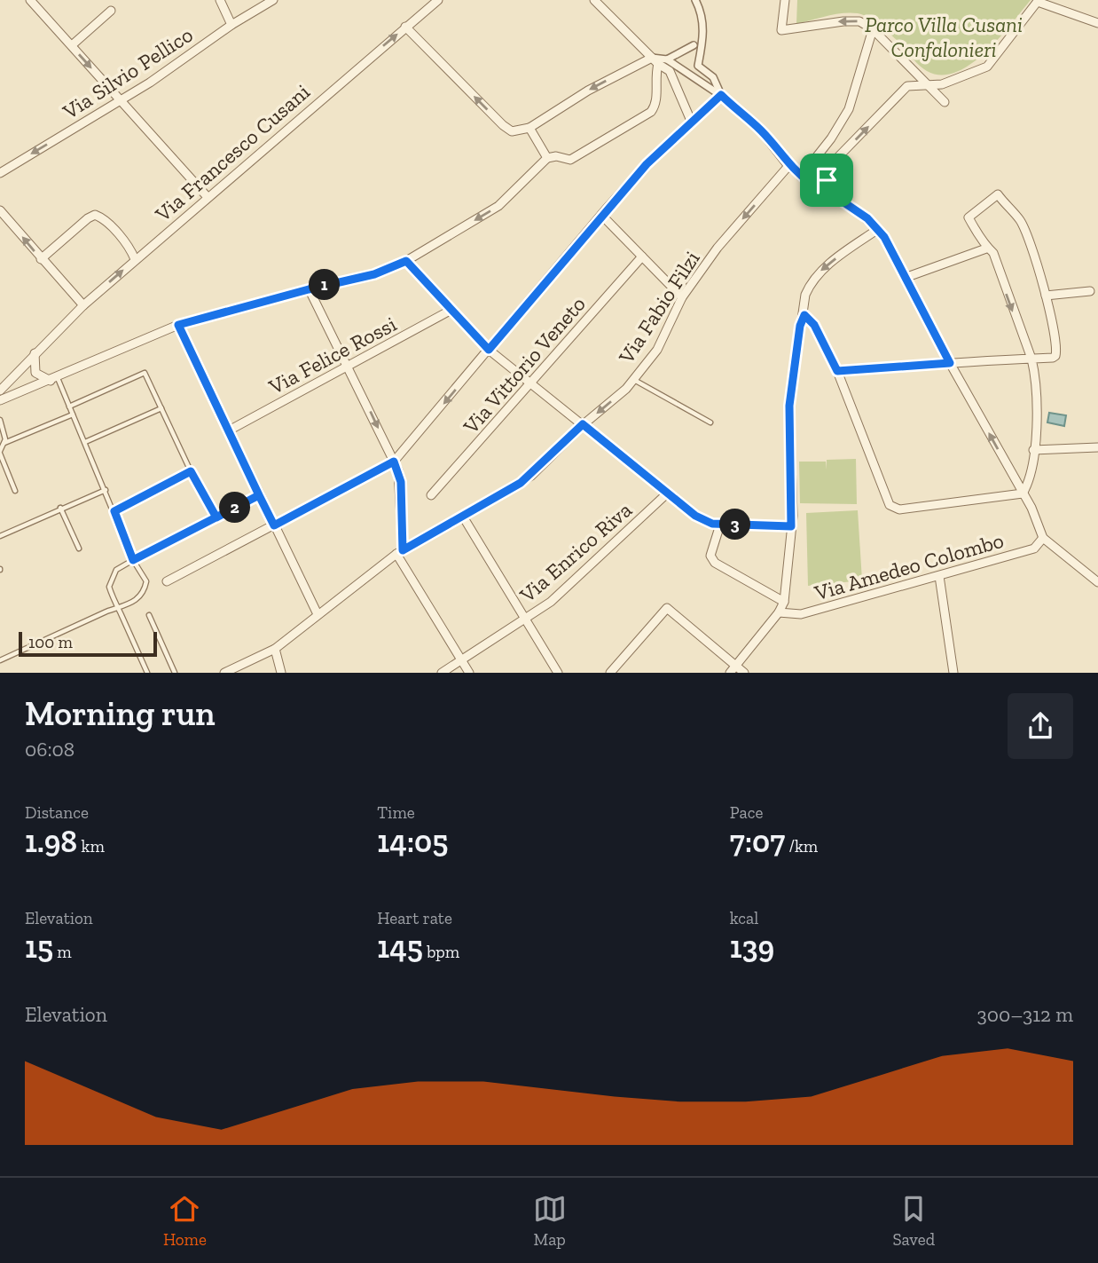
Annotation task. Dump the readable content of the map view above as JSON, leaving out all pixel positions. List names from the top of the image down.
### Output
{
  "streets": {
    "street": [
      "Via Silvio Pellico",
      "Via Francesco Cusani",
      "Via Fabio Filzi",
      "Via Felice Rossi",
      "Via Vittorio Veneto",
      "Via Enrico Riva",
      "Via Amedeo Colombo"
    ]
  },
  "one_way": ["Via Silvio Pellico", "Via Francesco Cusani"],
  "parks": ["Parco Villa Cusani Confalonieri"],
  "scale_bar": "100 m",
  "page": {
    "pins": ["1", "2", "3"],
    "scale": "100 m",
    "heading": ["Morning run", "06:08"],
    "stats": [
      ["Distance", "1.98 km"],
      ["Time", "14:05"],
      ["Pace", "7:07 /km"],
      ["Elevation", "15 m"],
      ["Heart rate", "145 bpm"],
      ["kcal", "139"]
    ],
    "chart": ["Elevation", "300–312 m"],
    "tabs": ["Home", "Map", "Saved"]
  }
}
